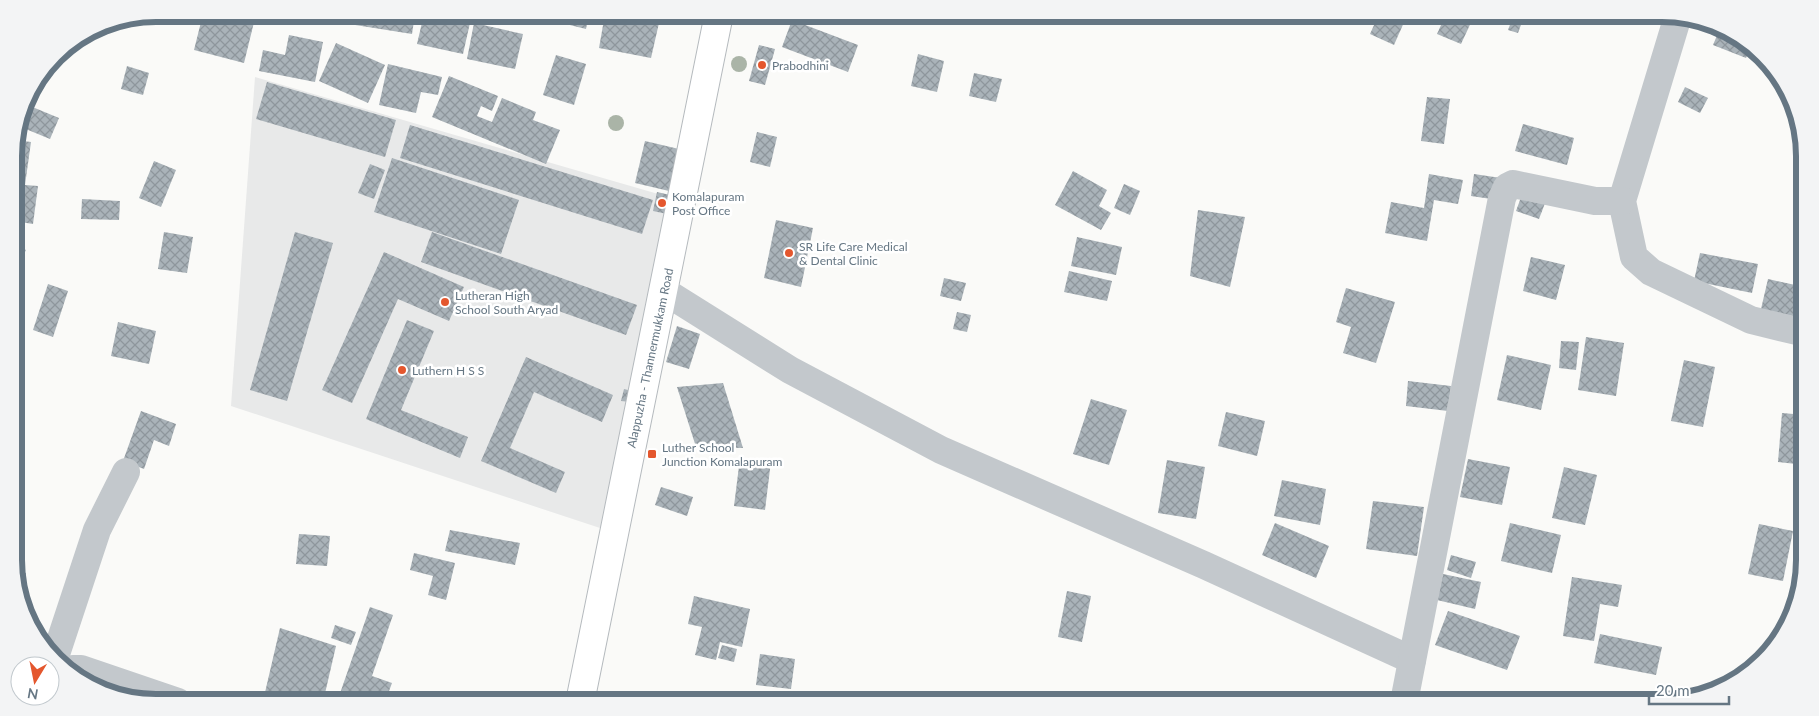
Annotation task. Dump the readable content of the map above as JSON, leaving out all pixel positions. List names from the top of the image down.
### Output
{
  "streets": {
    "main road": ["Alappuzha - Thannermukkam Road"]
  },
  "places": {
    "other": [
      "Prabodhini",
      "Komalapuram Post Office",
      "SR Life Care Medical & Dental Clinic",
      "Lutheran High School South Aryad",
      "Luthern H S S"
    ],
    "transit": ["Luther School Junction Komalapuram"]
  },
  "scale_bar": "20 m",
  "north": "bottom"
}
